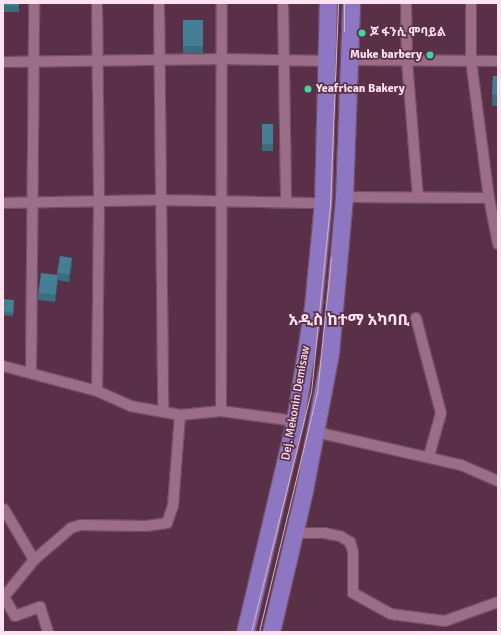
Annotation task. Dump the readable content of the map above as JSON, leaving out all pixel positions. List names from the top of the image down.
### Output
{
  "streets": {
    "main road": ["Dej. Mekonin Demisaw"]
  },
  "districts": ["አዲስ ከተማ አካባቢ"],
  "places": ["ጆ ፋንሲ ሞባይል", "Muke barbery", "Yeafrican Bakery"]
}
